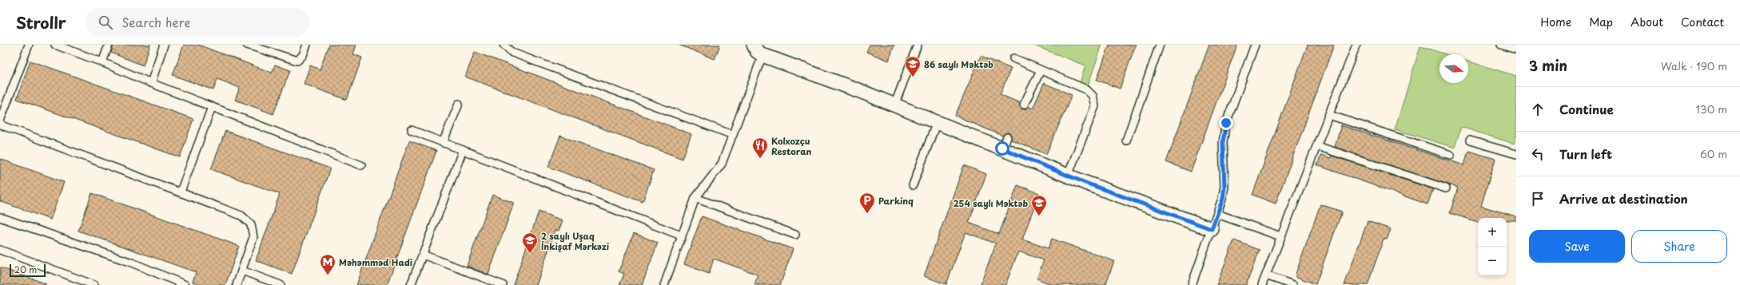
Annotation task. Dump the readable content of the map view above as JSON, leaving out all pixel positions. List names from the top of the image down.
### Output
{
  "places": {
    "school or university": ["86 saylı Məktəb", "254 saylı Məktəb", "2 saylı Uşaq İnkişaf Mərkəzi"],
    "restaurant": ["Kolxozçu Restoran"],
    "parking": ["Parkinq"],
    "metro station": ["Məhəmməd Hadi"]
  },
  "scale_bar": "20 m",
  "north": "right",
  "page": {
    "header": "Strollr",
    "search": "Search here",
    "nav": [
      "Home",
      "Map",
      "About",
      "Contact"
    ],
    "heading": ["3 min", "Walk · 190 m"],
    "list": [
      ["Continue", "130 m"],
      ["Turn left", "60 m"],
      "Arrive at destination"
    ],
    "map_buttons": ["+", "−"],
    "buttons": ["Save", "Share"],
    "scale": "20 m"
  }
}
